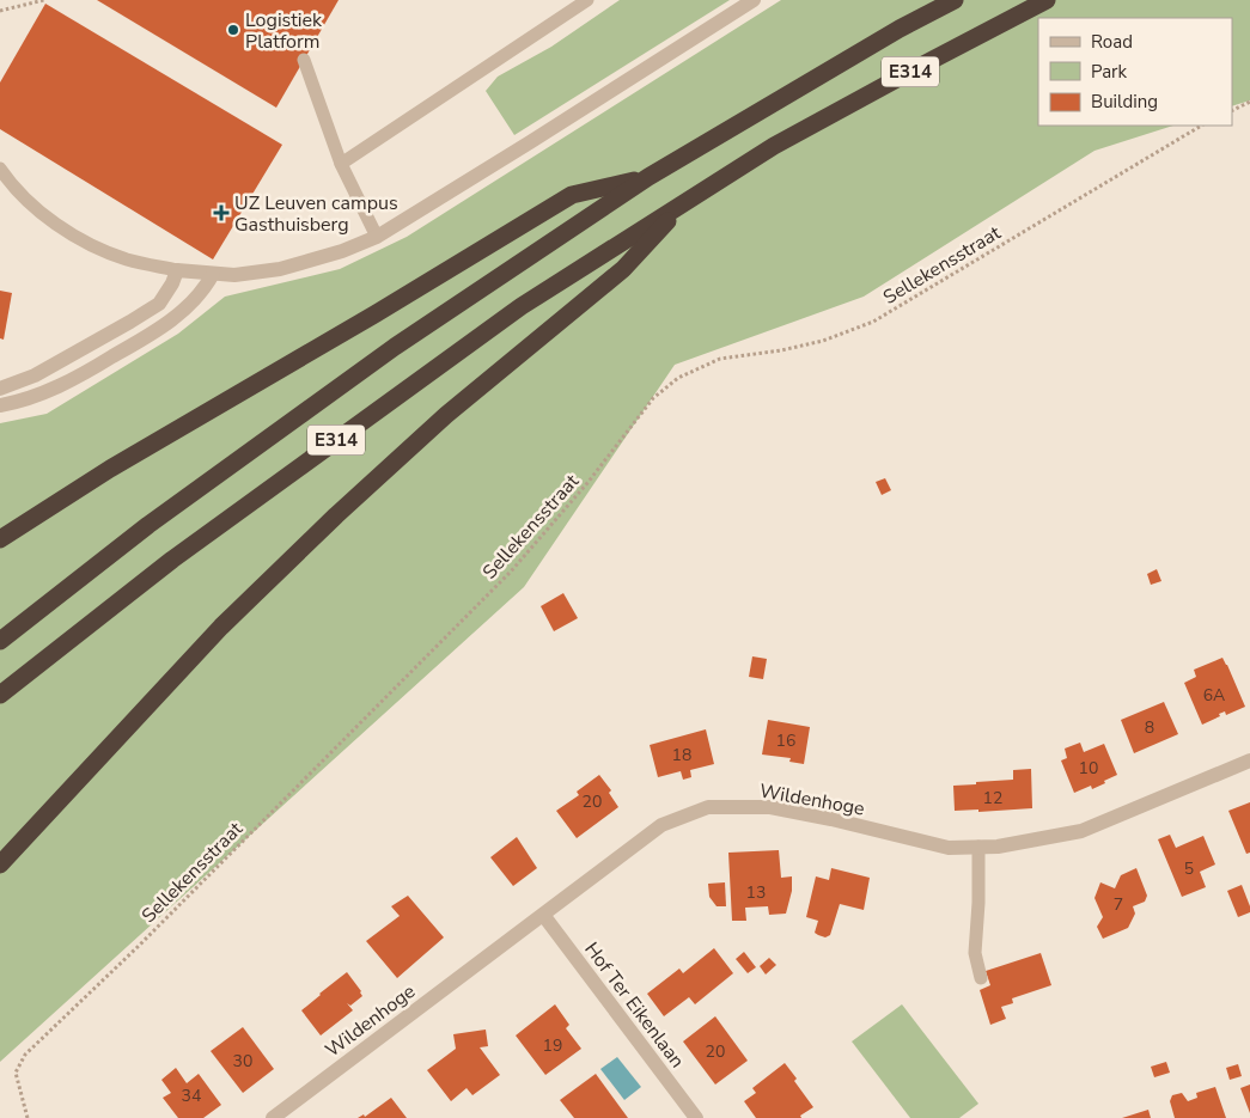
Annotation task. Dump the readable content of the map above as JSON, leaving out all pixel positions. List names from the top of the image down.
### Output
{
  "streets": {
    "highway": ["E314"],
    "street": ["Wildenhoge", "Hof Ter Eikenlaan"],
    "path": ["Sellekensstraat"]
  },
  "crossings": [
    ["Wildenhoge", "Hof Ter Eikenlaan"]
  ],
  "places": {
    "other": ["Logistiek Platform"],
    "health": ["UZ Leuven campus Gasthuisberg"]
  },
  "house_numbers": [
    "6A",
    "8",
    "16",
    "18",
    "10",
    "12",
    "20",
    "5",
    "13",
    "7",
    "19",
    "20",
    "30",
    "34"
  ],
  "legend": ["Road", "Park", "Building"]
}
